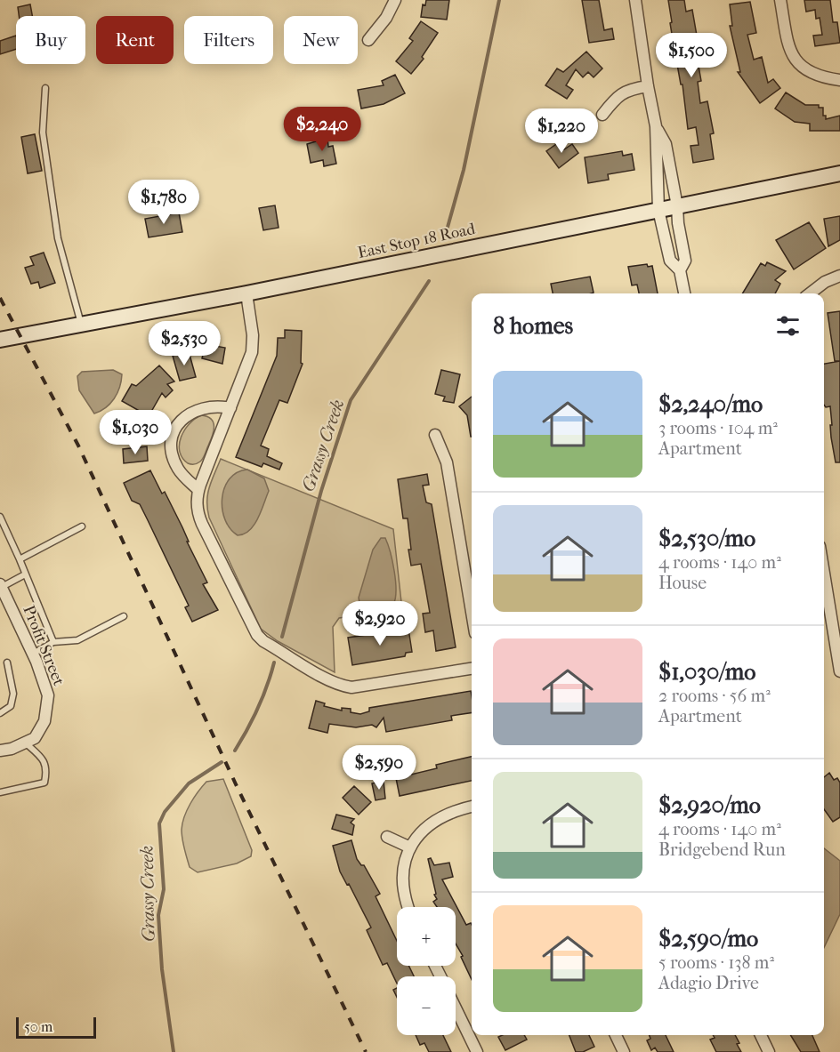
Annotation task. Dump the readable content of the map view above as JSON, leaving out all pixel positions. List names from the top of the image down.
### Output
{
  "streets": {
    "street": ["East Stop 18 Road", "Profit Street"]
  },
  "water": ["Grassy Creek"],
  "scale_bar": "50 m",
  "page": {
    "chip": [
      "Buy",
      "Rent",
      "Filters",
      "New"
    ],
    "price": [
      "$1,500",
      "$2,240",
      "$1,220",
      "$1,780",
      "$2,530",
      "$1,030",
      "$2,920",
      "$2,590"
    ],
    "heading": "8 homes",
    "list": [
      {
        "name": "$2,240/mo",
        "note": "3 rooms · 104 m² · Apartment"
      },
      {
        "name": "$2,530/mo",
        "note": "4 rooms · 140 m² · House"
      },
      {
        "name": "$1,030/mo",
        "note": "2 rooms · 56 m² · Apartment"
      },
      {
        "name": "$2,920/mo",
        "note": "4 rooms · 140 m² · Bridgebend Run"
      },
      {
        "name": "$2,590/mo",
        "note": "5 rooms · 138 m² · Adagio Drive"
      }
    ],
    "map_buttons": ["+", "−"],
    "scale": "50 m"
  }
}
